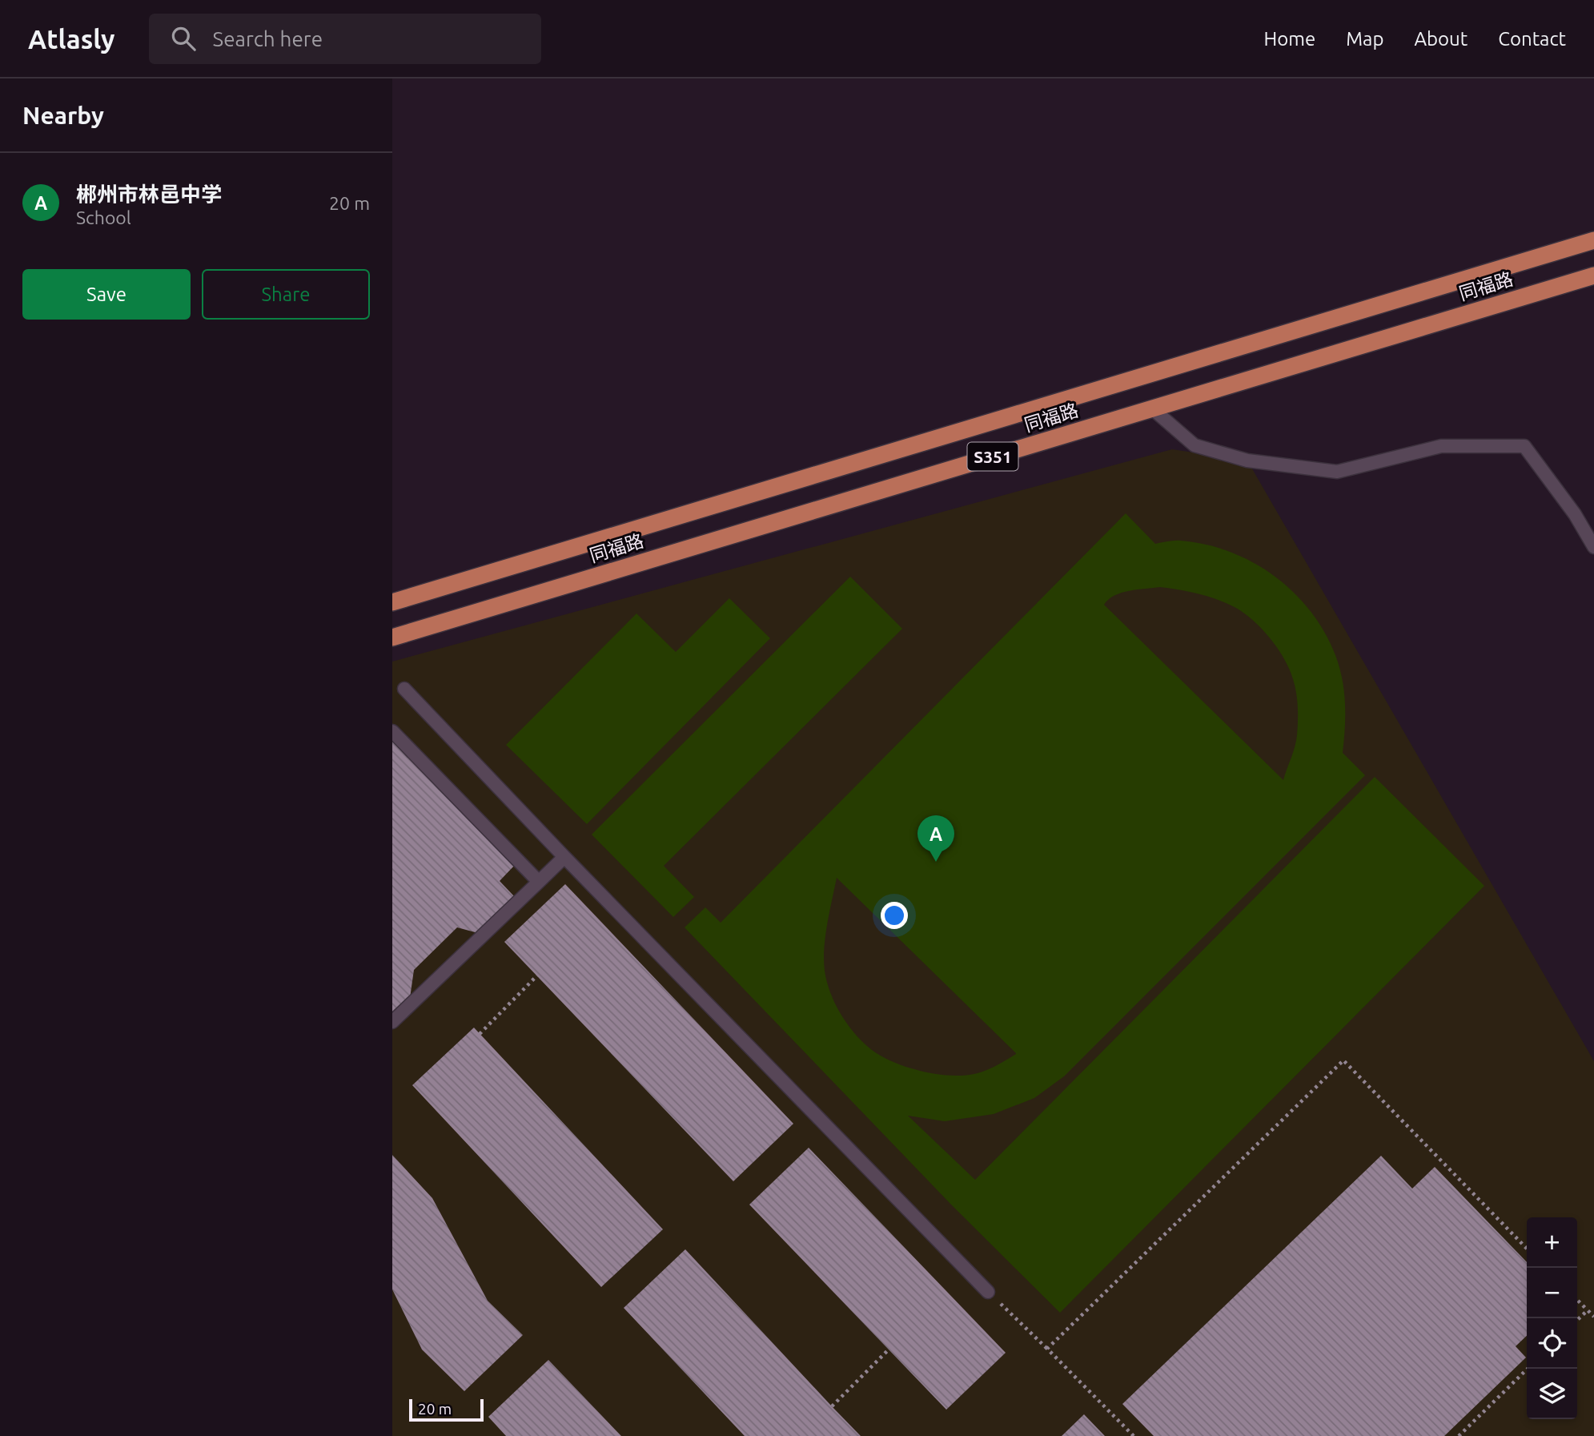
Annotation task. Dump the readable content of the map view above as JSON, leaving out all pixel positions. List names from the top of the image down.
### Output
{
  "streets": {
    "main road": ["同福路", "S351"]
  },
  "scale_bar": "20 m",
  "page": {
    "header": "Atlasly",
    "search": "Search here",
    "nav": [
      "Home",
      "Map",
      "About",
      "Contact"
    ],
    "heading": "Nearby",
    "list": [
      {
        "mark": "A",
        "name": "郴州市林邑中学",
        "note": "School",
        "value": "20 m"
      }
    ],
    "buttons": ["Save", "Share"],
    "pins": "A",
    "map_buttons": ["+", "−"],
    "scale": "20 m"
  }
}
